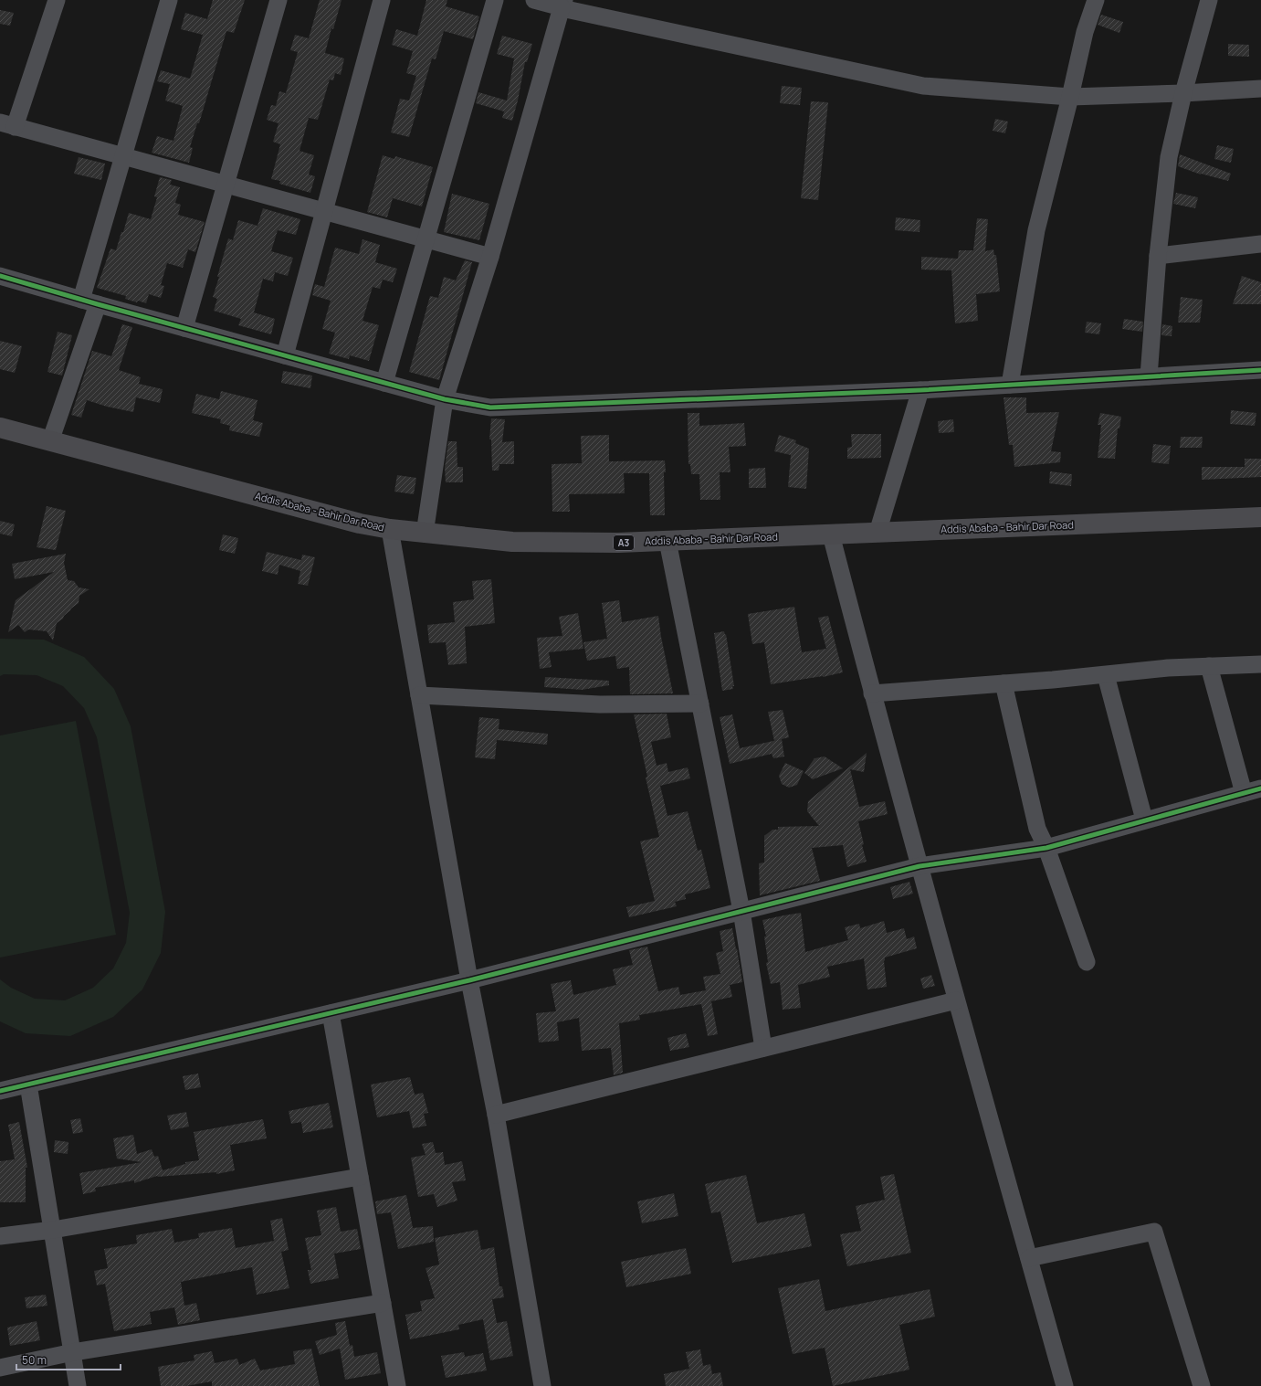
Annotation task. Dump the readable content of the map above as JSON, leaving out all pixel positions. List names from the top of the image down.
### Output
{
  "streets": {
    "highway": ["Addis Ababa - Bahir Dar Road", "A3"]
  },
  "scale_bar": "50 m"
}
